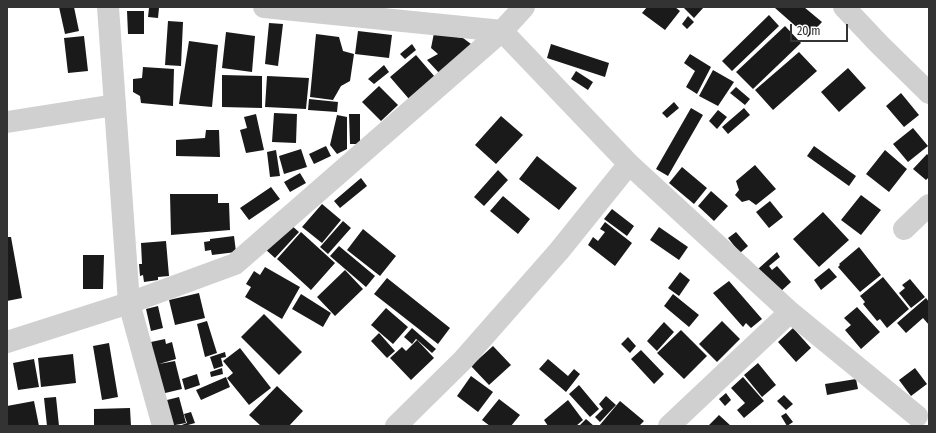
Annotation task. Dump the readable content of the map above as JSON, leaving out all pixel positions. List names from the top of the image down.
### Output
{
  "scale_bar": "20 m"
}
